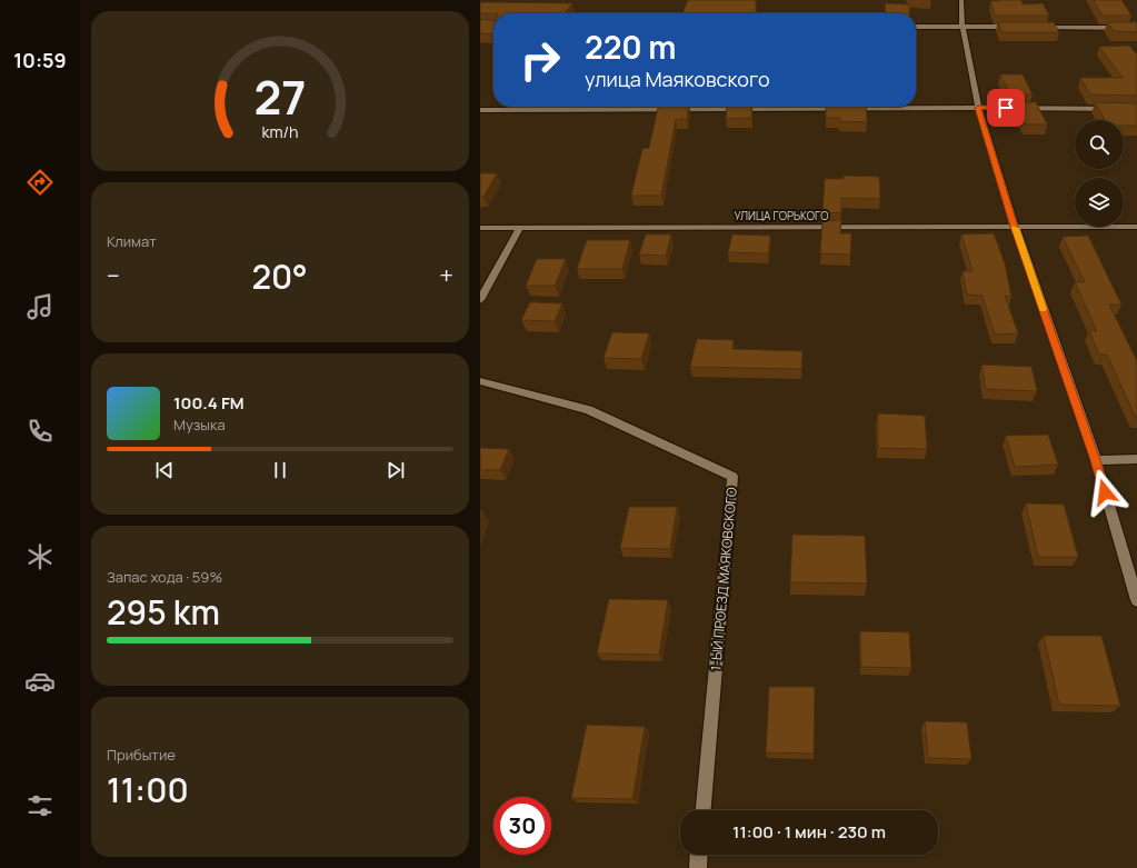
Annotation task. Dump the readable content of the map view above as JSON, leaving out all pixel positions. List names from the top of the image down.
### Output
{
  "streets": {
    "street": ["УЛИЦА ГОРЬКОГО", "1-ЫЙ ПРОЕЗД МАЯКОВСКОГО"]
  },
  "page": {
    "tabs": "10:59",
    "turn": ["220 m", "улица Маяковского"],
    "tile": [
      "Климат",
      ["Запас хода · 59%", "295 km"],
      ["Прибытие", "11:00"]
    ],
    "heat": ["−", "20°", "+"],
    "song": ["100.4 FM", "Музыка"],
    "limit": "30",
    "trip": "11:00 · 1 мин · 230 m",
    "gauge": ["27", "km/h"]
  }
}
